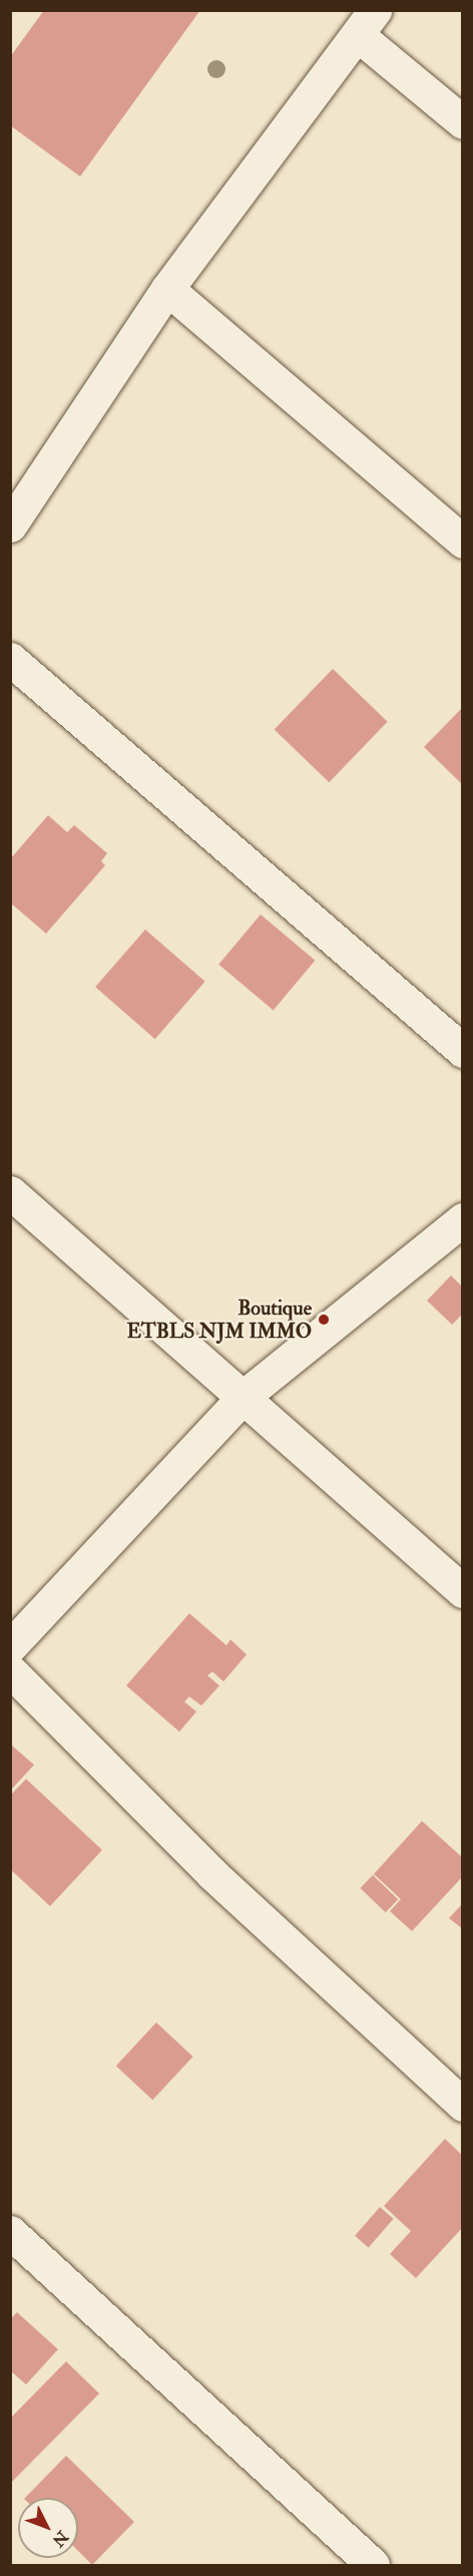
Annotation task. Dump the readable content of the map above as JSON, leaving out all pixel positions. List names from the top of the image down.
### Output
{
  "places": ["Boutique ETBLS NJM IMMO"],
  "north": "bottom right"
}
